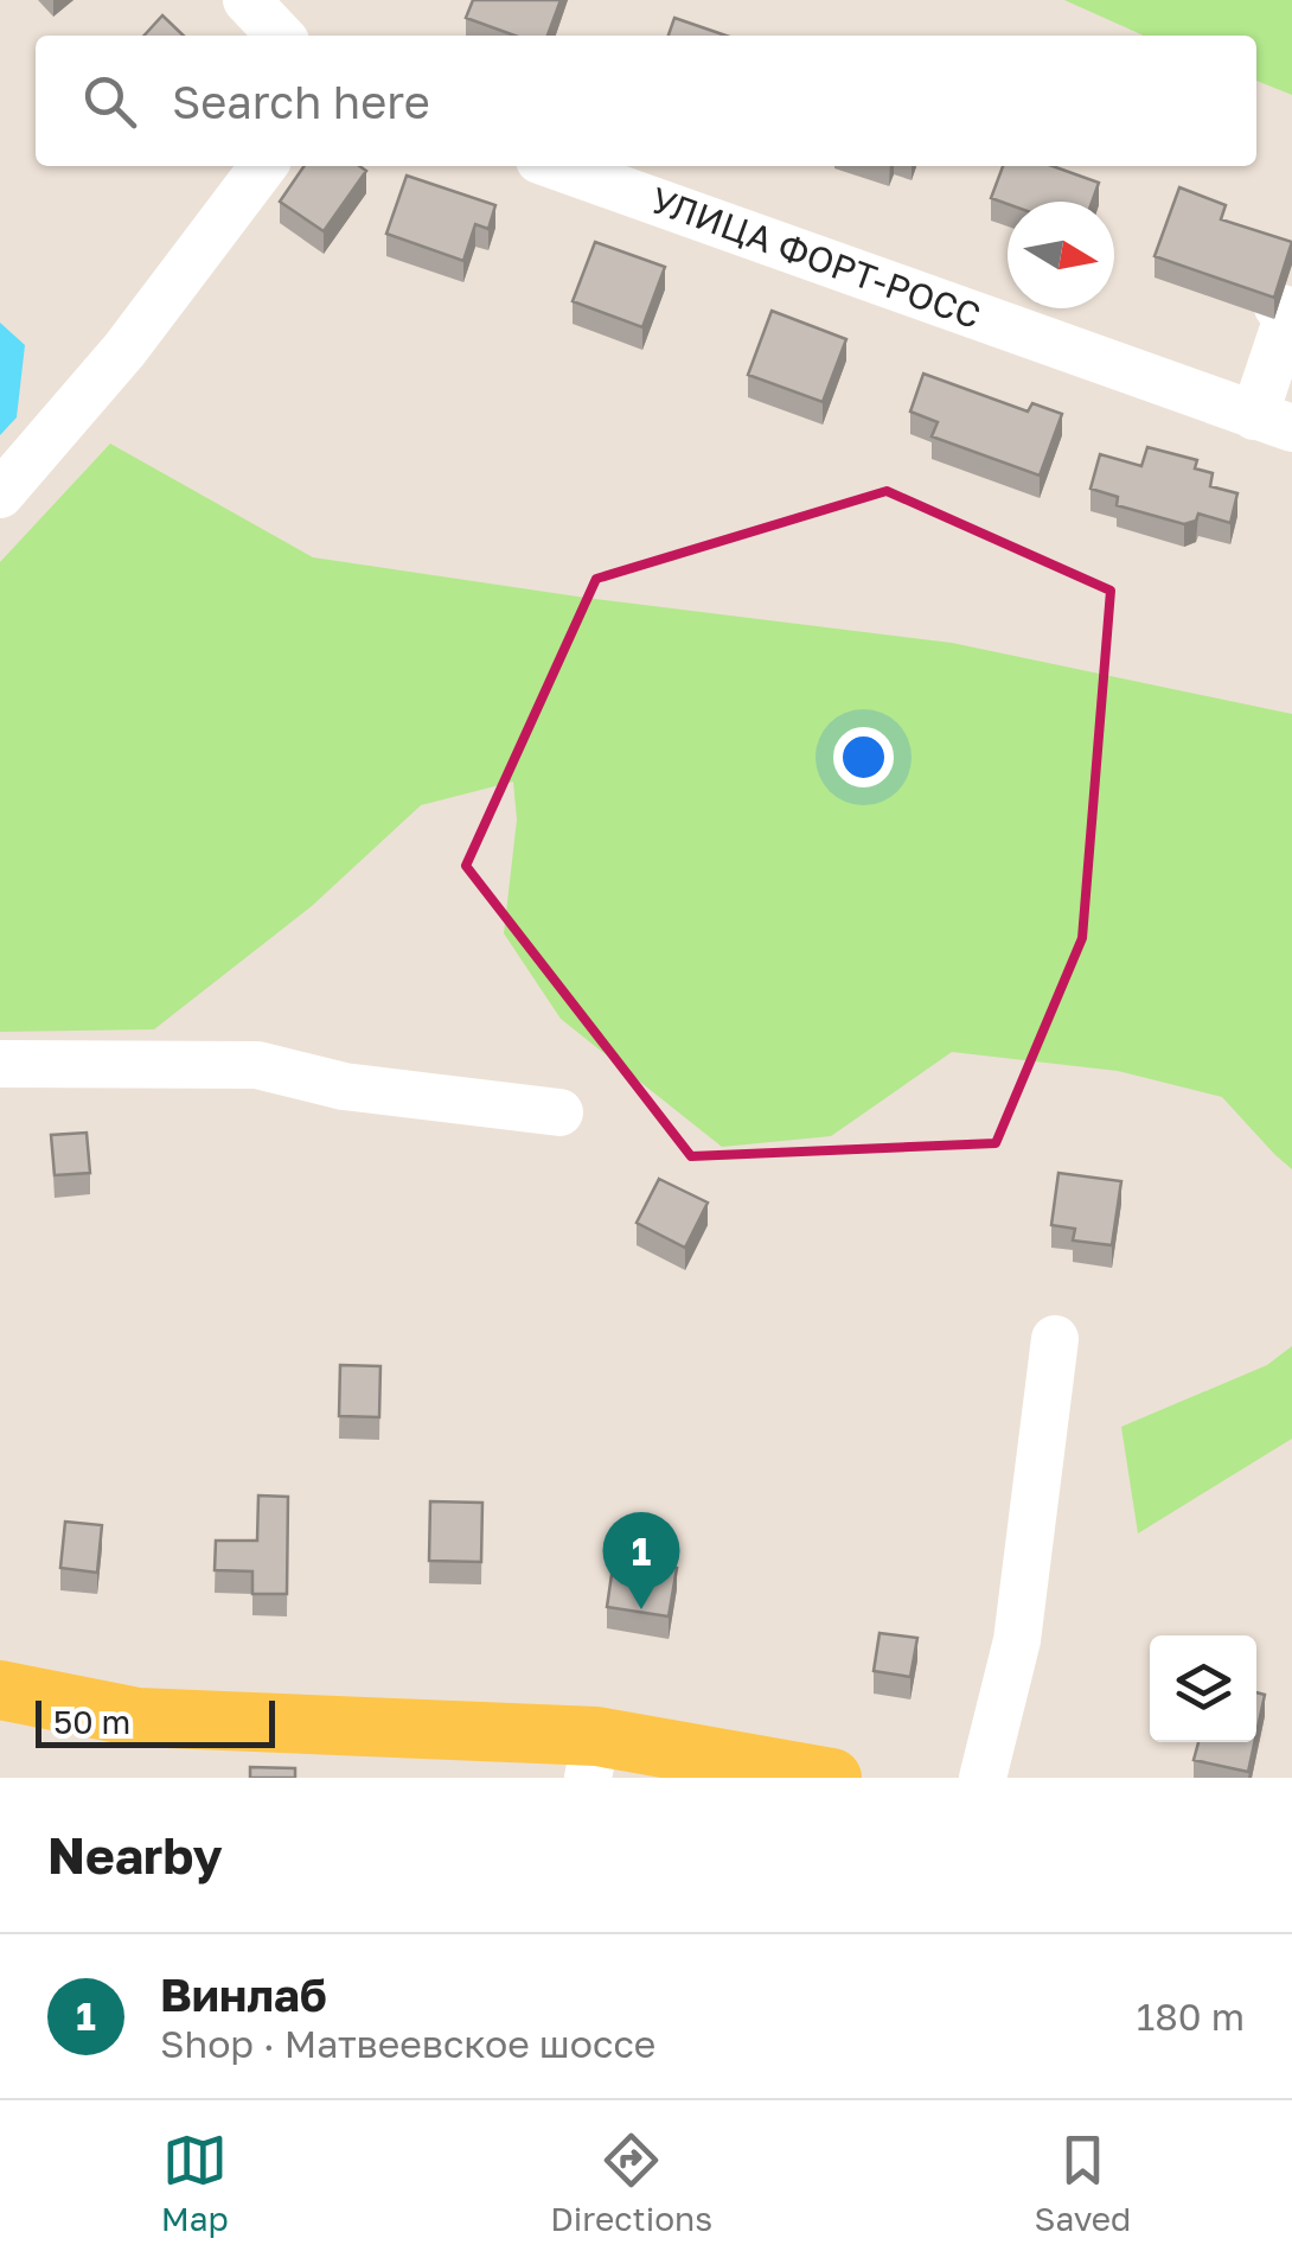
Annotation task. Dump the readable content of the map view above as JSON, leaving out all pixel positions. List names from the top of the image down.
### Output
{
  "streets": {
    "street": ["УЛИЦА ФОРТ-РОСС"]
  },
  "scale_bar": "50 m",
  "north": "right",
  "page": {
    "search": "Search here",
    "pins": "1",
    "scale": "50 m",
    "heading": "Nearby",
    "list": [
      {
        "mark": "1",
        "name": "Винлаб",
        "note": "Shop · Матвеевское шоссе",
        "value": "180 m"
      }
    ],
    "nav": ["Map", "Directions", "Saved"]
  }
}
